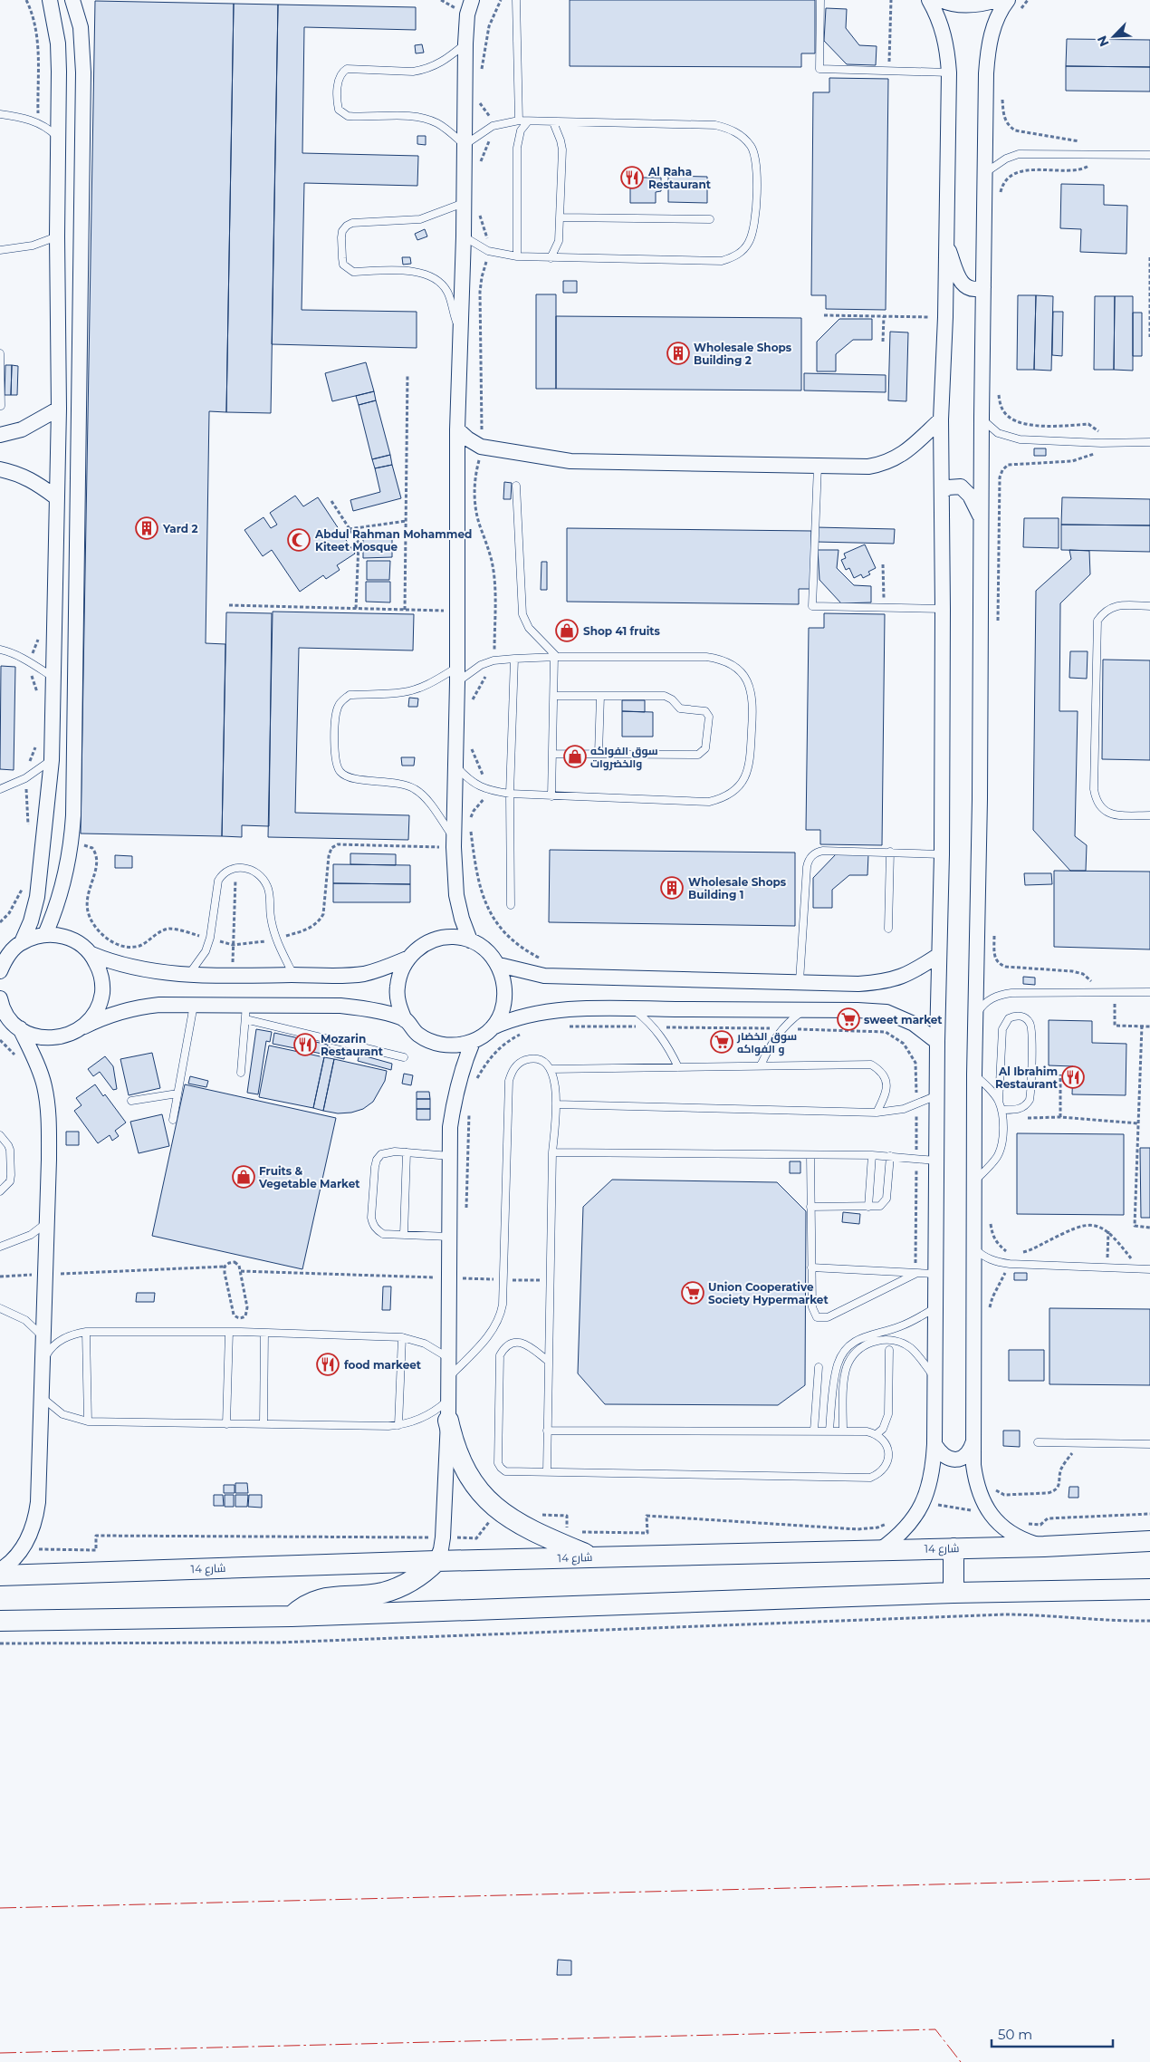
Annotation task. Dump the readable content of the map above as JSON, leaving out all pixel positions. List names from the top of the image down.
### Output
{
  "streets": {
    "main road": ["شارع 14"]
  },
  "places": {
    "restaurant": [
      "Al Raha Restaurant",
      "Mozarin Restaurant",
      "Al Ibrahim Restaurant",
      "food markeet"
    ],
    "building": ["Wholesale Shops Building 2", "Yard 2", "Wholesale Shops Building 1"],
    "mosque": ["Abdul Rahman Mohammed Kiteet Mosque"],
    "shop": ["Shop 41 fruits", "سوق الفواكه والخضروات", "Fruits & Vegetable Market"],
    "supermarket": ["sweet market", "سوق الخضار و الفواكه", "Union Cooperative Society Hypermarket"]
  },
  "scale_bar": "50 m",
  "north": "bottom left"
}
